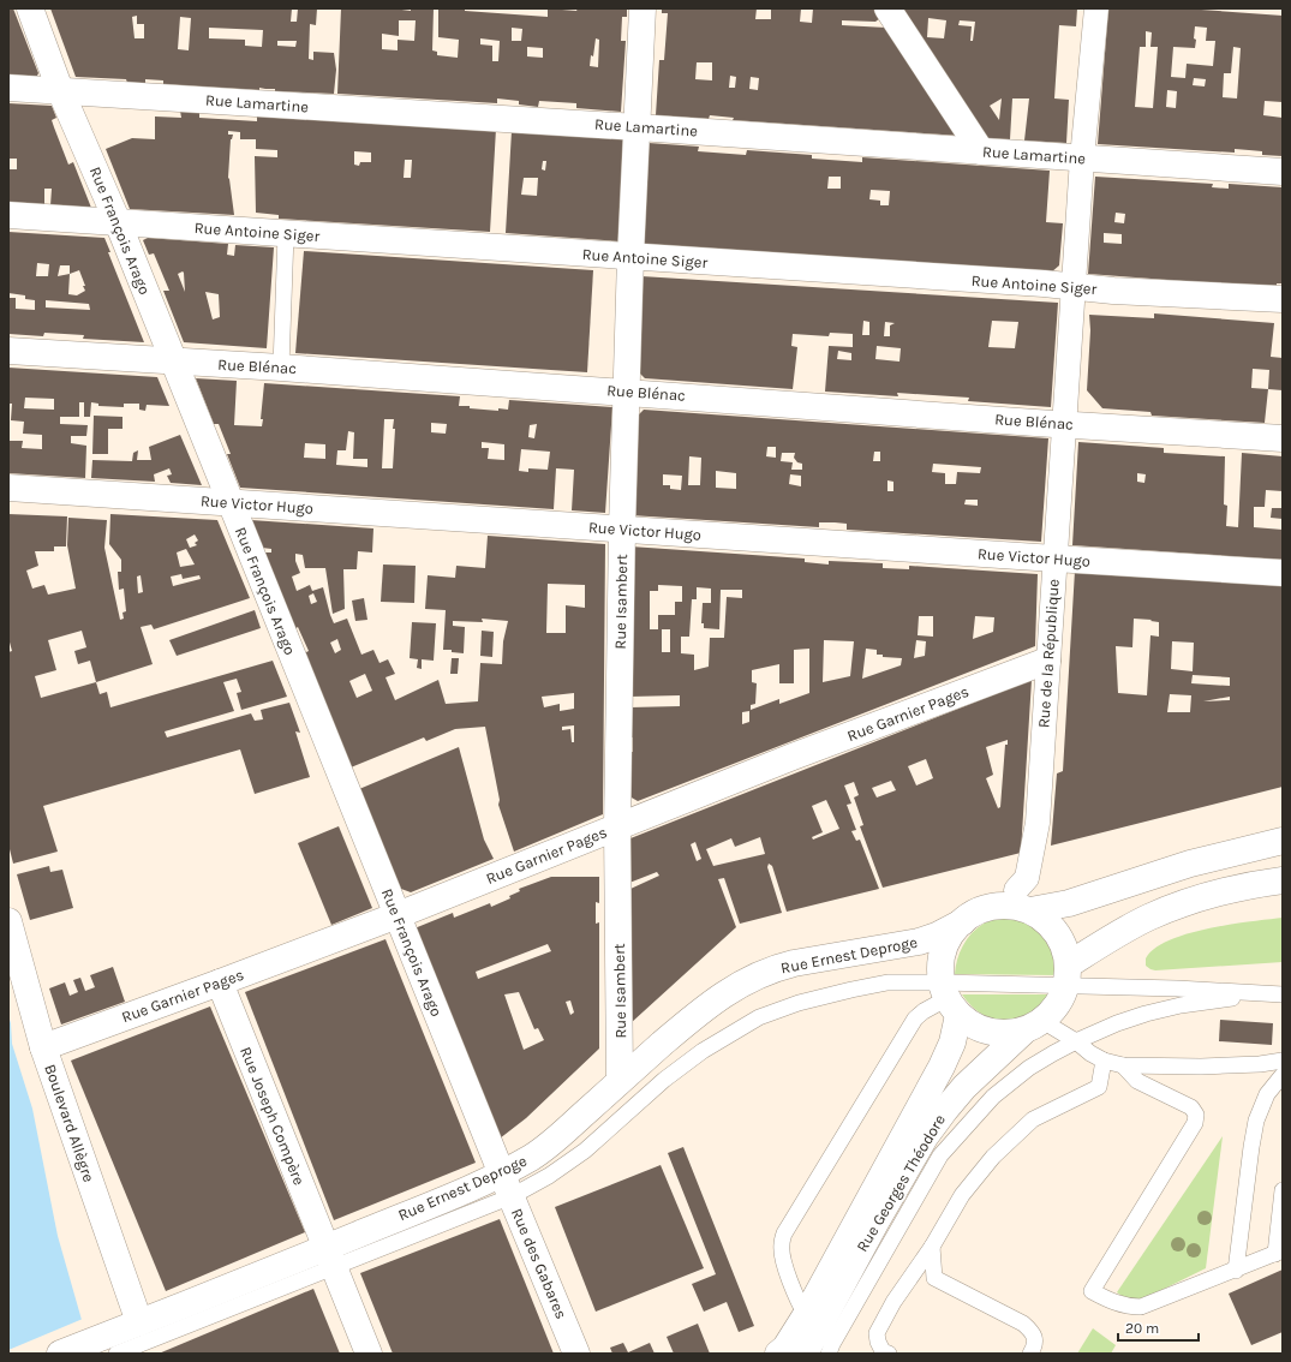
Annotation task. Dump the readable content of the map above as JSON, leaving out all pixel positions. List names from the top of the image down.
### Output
{
  "streets": {
    "street": [
      "Rue Lamartine",
      "Rue François Arago",
      "Rue Antoine Siger",
      "Rue Blénac",
      "Rue Victor Hugo",
      "Rue Isambert",
      "Rue de la République",
      "Rue Garnier Pages",
      "Rue Ernest Deproge",
      "Rue Joseph Compère",
      "Boulevard Allègre",
      "Rue Georges Théodore",
      "Rue des Gabares"
    ]
  },
  "crossings": [
    ["Rue Lamartine", "Rue François Arago"],
    ["Rue Lamartine", "Rue Isambert"],
    ["Rue Lamartine", "Rue de la République"],
    ["Rue François Arago", "Rue Antoine Siger"],
    ["Rue François Arago", "Rue Blénac"],
    ["Rue François Arago", "Rue Victor Hugo"],
    ["Rue François Arago", "Rue Garnier Pages"],
    ["Rue François Arago", "Rue Ernest Deproge"],
    ["Rue François Arago", "Rue des Gabares"],
    ["Rue Antoine Siger", "Rue Isambert"],
    ["Rue Antoine Siger", "Rue de la République"],
    ["Rue Blénac", "Rue Isambert"],
    ["Rue Blénac", "Rue de la République"],
    ["Rue Victor Hugo", "Rue Isambert"],
    ["Rue Victor Hugo", "Rue de la République"],
    ["Rue Isambert", "Rue Garnier Pages"],
    ["Rue Isambert", "Rue Ernest Deproge"],
    ["Rue de la République", "Rue Garnier Pages"],
    ["Rue Garnier Pages", "Rue Joseph Compère"],
    ["Rue Garnier Pages", "Boulevard Allègre"],
    ["Rue Ernest Deproge", "Rue Joseph Compère"],
    ["Rue Ernest Deproge", "Boulevard Allègre"],
    ["Rue Ernest Deproge", "Rue des Gabares"]
  ],
  "scale_bar": "20 m"
}
